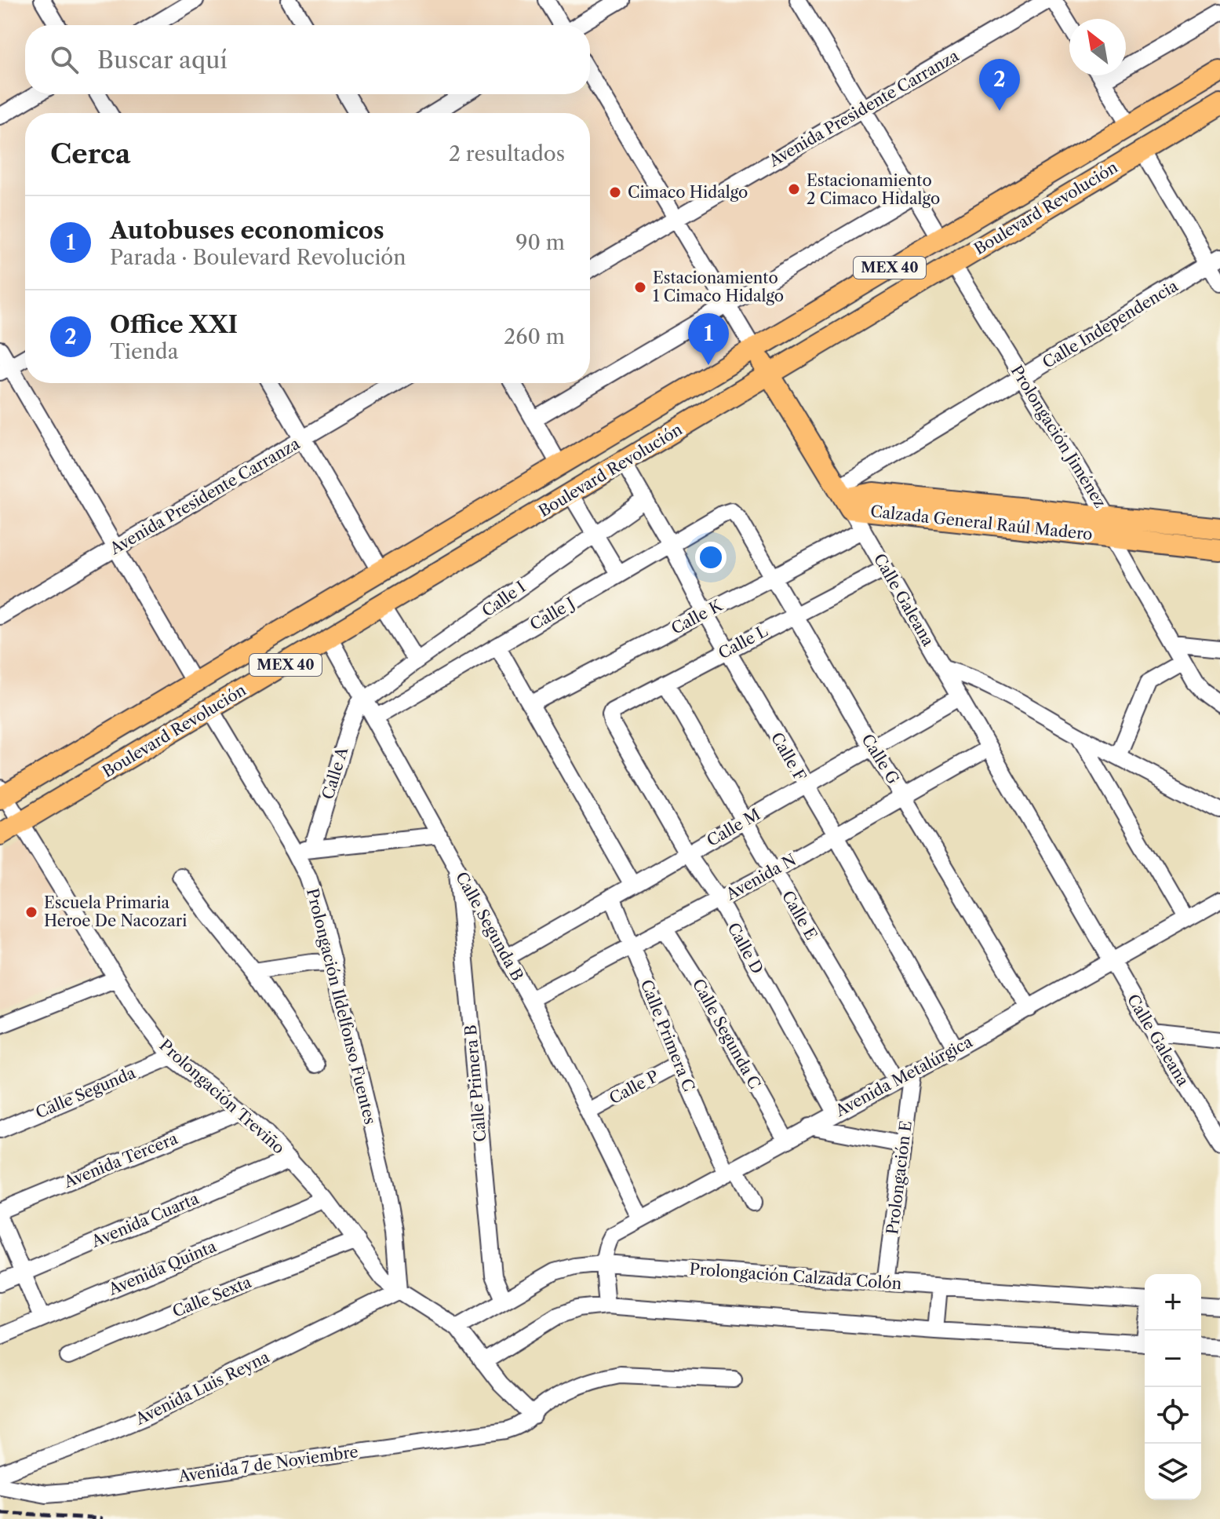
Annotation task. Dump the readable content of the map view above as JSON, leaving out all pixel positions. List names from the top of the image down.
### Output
{
  "streets": {
    "main road": [
      "Boulevard Revolución",
      "MEX 40",
      "Calzada General Raúl Madero",
      "Calle Galeana"
    ],
    "street": [
      "Avenida Presidente Carranza",
      "Calle Independencia",
      "Prolongación Jiménez",
      "Calle I",
      "Calle J",
      "Calle K",
      "Calle L",
      "Calle F",
      "Calle G",
      "Calle A",
      "Calle M",
      "Avenida N",
      "Calle E",
      "Calle Segunda B",
      "Calle D",
      "Prolongación Ildelfonso Fuentes",
      "Calle Segunda C",
      "Calle Primera C",
      "Avenida Metalúrgica",
      "Calle Primera B",
      "Calle P",
      "Calle Segunda",
      "Prolongación Treviño",
      "Avenida Tercera",
      "Prolongación E",
      "Avenida Cuarta",
      "Avenida Quinta",
      "Prolongación Calzada Colón",
      "Calle Sexta",
      "Avenida Luis Reyna",
      "Avenida 7 de Noviembre"
    ]
  },
  "crossings": [
    ["Avenida Presidente Carranza", "Calle Galeana"],
    ["Boulevard Revolución", "Prolongación Jiménez"],
    ["Boulevard Revolución", "Calle Galeana"],
    ["Boulevard Revolución", "Calle F"],
    ["Boulevard Revolución", "Calle Segunda B"],
    ["Boulevard Revolución", "Prolongación Ildelfonso Fuentes"],
    ["Boulevard Revolución", "Prolongación Treviño"],
    ["MEX 40", "Calle Galeana"],
    ["MEX 40", "Prolongación Treviño"],
    ["Calle Independencia", "Prolongación Jiménez"],
    ["Calle Independencia", "Calzada General Raúl Madero"],
    ["Calle Independencia", "Calle Galeana"],
    ["Prolongación Jiménez", "Calzada General Raúl Madero"],
    ["Calzada General Raúl Madero", "Calle Galeana"],
    ["Calle I", "Calle F"],
    ["Calle I", "Calle A"],
    ["Calle I", "Calle Segunda B"],
    ["Calle Galeana", "Calle K"],
    ["Calle Galeana", "Calle L"],
    ["Calle Galeana", "Calle M"],
    ["Calle Galeana", "Avenida N"],
    ["Calle Galeana", "Avenida Metalúrgica"],
    ["Calle J", "Calle F"],
    ["Calle J", "Calle G"],
    ["Calle J", "Calle Segunda B"],
    ["Calle K", "Calle F"],
    ["Calle K", "Calle G"],
    ["Calle L", "Calle F"],
    ["Calle L", "Calle G"],
    ["Calle L", "Calle E"],
    ["Calle L", "Calle D"],
    ["Calle F", "Calle M"],
    ["Calle F", "Avenida N"],
    ["Calle F", "Avenida Metalúrgica"],
    ["Calle G", "Calle M"],
    ["Calle G", "Avenida N"],
    ["Calle G", "Avenida Metalúrgica"],
    ["Calle A", "Calle Segunda B"],
    ["Calle M", "Calle E"],
    ["Calle M", "Calle Segunda B"],
    ["Calle M", "Calle D"],
    ["Calle M", "Calle Primera C"],
    ["Avenida N", "Calle E"],
    ["Avenida N", "Calle Segunda B"],
    ["Avenida N", "Calle D"],
    ["Avenida N", "Calle Segunda C"],
    ["Avenida N", "Calle Primera C"],
    ["Calle E", "Avenida Metalúrgica"],
    ["Calle Segunda B", "Avenida Metalúrgica"],
    ["Calle Segunda B", "Calle Primera B"],
    ["Calle Segunda B", "Calle P"],
    ["Calle D", "Avenida Metalúrgica"],
    ["Prolongación Ildelfonso Fuentes", "Prolongación Treviño"],
    ["Prolongación Ildelfonso Fuentes", "Avenida Luis Reyna"],
    ["Calle Segunda C", "Avenida Metalúrgica"],
    ["Calle Primera C", "Avenida Metalúrgica"],
    ["Calle Primera C", "Calle P"],
    ["Avenida Metalúrgica", "Prolongación E"],
    ["Avenida Metalúrgica", "Prolongación Calzada Colón"],
    ["Calle Primera B", "Prolongación Calzada Colón"],
    ["Calle Segunda", "Prolongación Treviño"],
    ["Prolongación Treviño", "Avenida Tercera"],
    ["Prolongación Treviño", "Avenida Cuarta"],
    ["Prolongación Treviño", "Avenida Quinta"],
    ["Prolongación Treviño", "Prolongación Calzada Colón"],
    ["Prolongación Treviño", "Calle Sexta"],
    ["Prolongación Treviño", "Avenida Luis Reyna"],
    ["Prolongación Treviño", "Avenida 7 de Noviembre"],
    ["Prolongación E", "Prolongación Calzada Colón"]
  ],
  "places": [
    "Estacionamiento 2 Cimaco Hidalgo",
    "Cimaco Hidalgo",
    "Estacionamiento 1 Cimaco Hidalgo",
    "Escuela Primaria Heroe De Nacozari"
  ],
  "north": "top left",
  "page": {
    "search": "Buscar aquí",
    "pins": ["2", "1"],
    "heading": ["Cerca", "2 resultados"],
    "list": [
      {
        "mark": "1",
        "name": "Autobuses economicos",
        "note": "Parada · Boulevard Revolución",
        "value": "90 m"
      },
      {
        "mark": "2",
        "name": "Office XXI",
        "note": "Tienda",
        "value": "260 m"
      }
    ],
    "map_buttons": ["+", "−"]
  }
}
